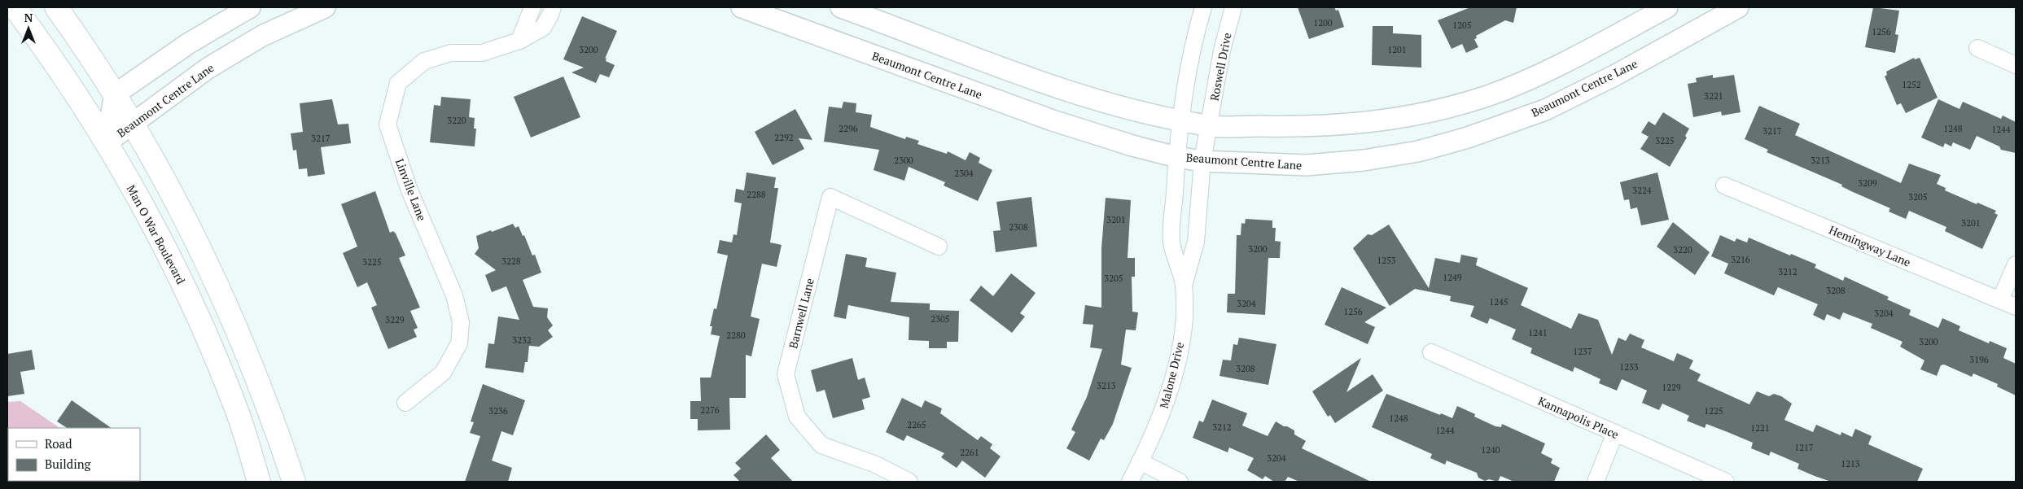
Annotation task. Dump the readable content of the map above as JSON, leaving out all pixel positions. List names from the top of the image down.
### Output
{
  "streets": {
    "main road": ["Man O War Boulevard"],
    "street": [
      "Roswell Drive",
      "Beaumont Centre Lane",
      "Linville Lane",
      "Hemingway Lane",
      "Barnwell Lane",
      "Malone Drive",
      "Kannapolis Place"
    ]
  },
  "crossings": [
    ["Roswell Drive", "Malone Drive"],
    ["Beaumont Centre Lane", "Man O War Boulevard"],
    ["Beaumont Centre Lane", "Malone Drive"]
  ],
  "house_numbers": [
    "1200",
    "1205",
    "1256",
    "3200",
    "1201",
    "1252",
    "3221",
    "3220",
    "2296",
    "1248",
    "1244",
    "3217",
    "2292",
    "3217",
    "3225",
    "2300",
    "3213",
    "2304",
    "3209",
    "3224",
    "2288",
    "3205",
    "3201",
    "3201",
    "2308",
    "3200",
    "3220",
    "3216",
    "1253",
    "3228",
    "3225",
    "3212",
    "1249",
    "3205",
    "3208",
    "1245",
    "3204",
    "1256",
    "3204",
    "2305",
    "3229",
    "1241",
    "2280",
    "3232",
    "3200",
    "1237",
    "3196",
    "1233",
    "3208",
    "3213",
    "1229",
    "2276",
    "3236",
    "1225",
    "1248",
    "2265",
    "3212",
    "1221",
    "1244",
    "1217",
    "1240",
    "2261",
    "3204",
    "1213"
  ],
  "legend": ["Road", "Building"],
  "north": "top"
}
